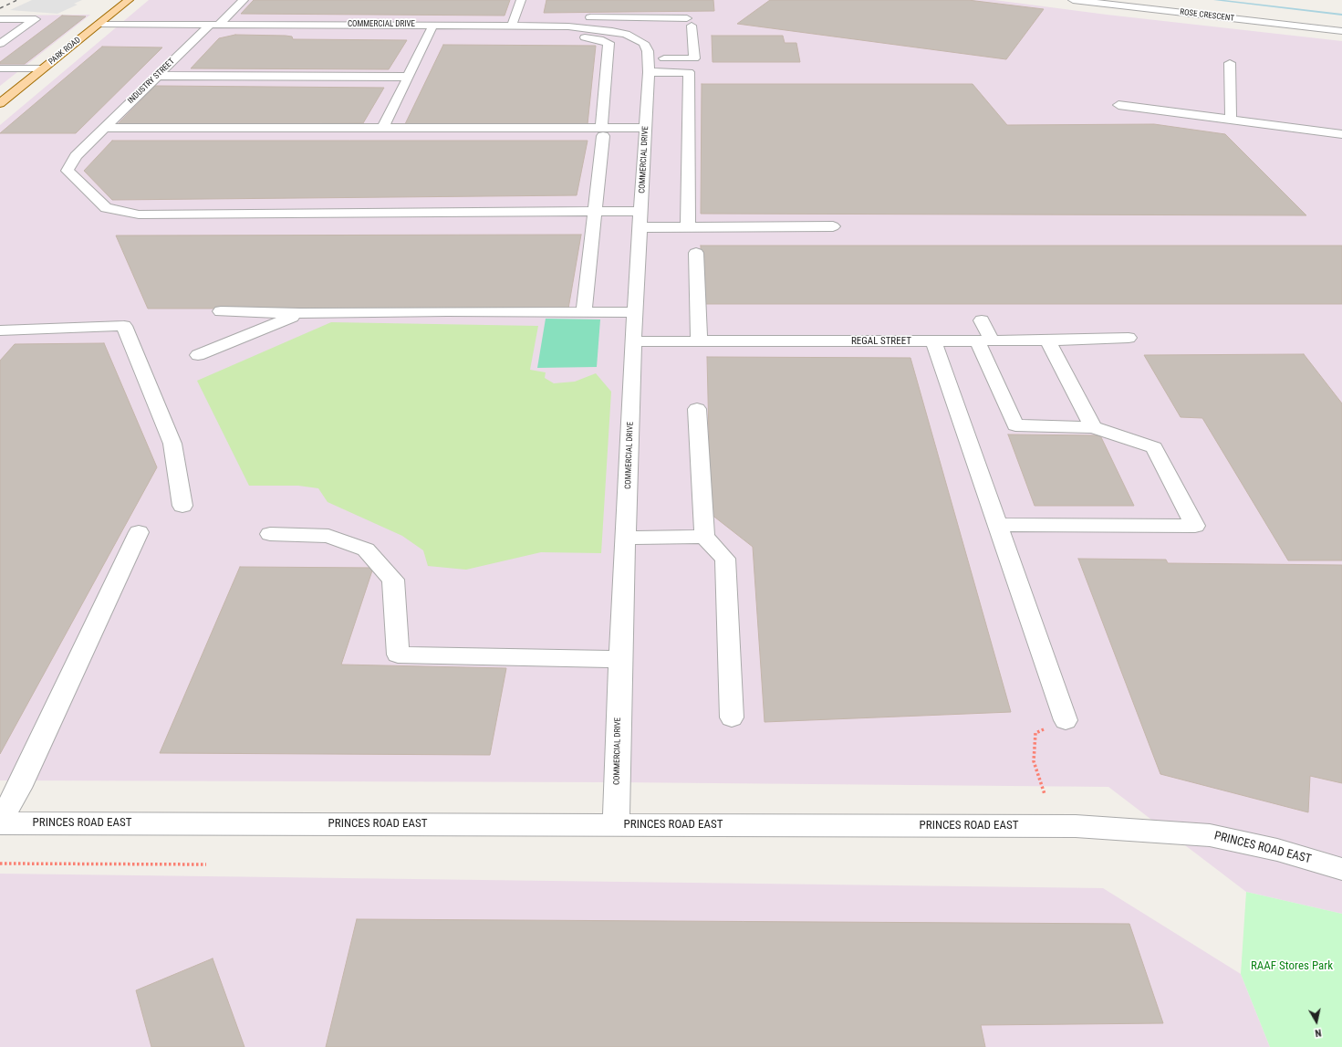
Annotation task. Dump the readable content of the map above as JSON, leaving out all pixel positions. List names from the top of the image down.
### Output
{
  "streets": {
    "main road": ["PARK ROAD"],
    "street": [
      "ROSE CRESCENT",
      "COMMERCIAL DRIVE",
      "INDUSTRY STREET",
      "REGAL STREET",
      "PRINCES ROAD EAST"
    ]
  },
  "crossings": [
    ["COMMERCIAL DRIVE", "PARK ROAD"],
    ["COMMERCIAL DRIVE", "INDUSTRY STREET"],
    ["COMMERCIAL DRIVE", "REGAL STREET"],
    ["COMMERCIAL DRIVE", "PRINCES ROAD EAST"]
  ],
  "parks": ["RAAF Stores Park"],
  "north": "bottom"
}
